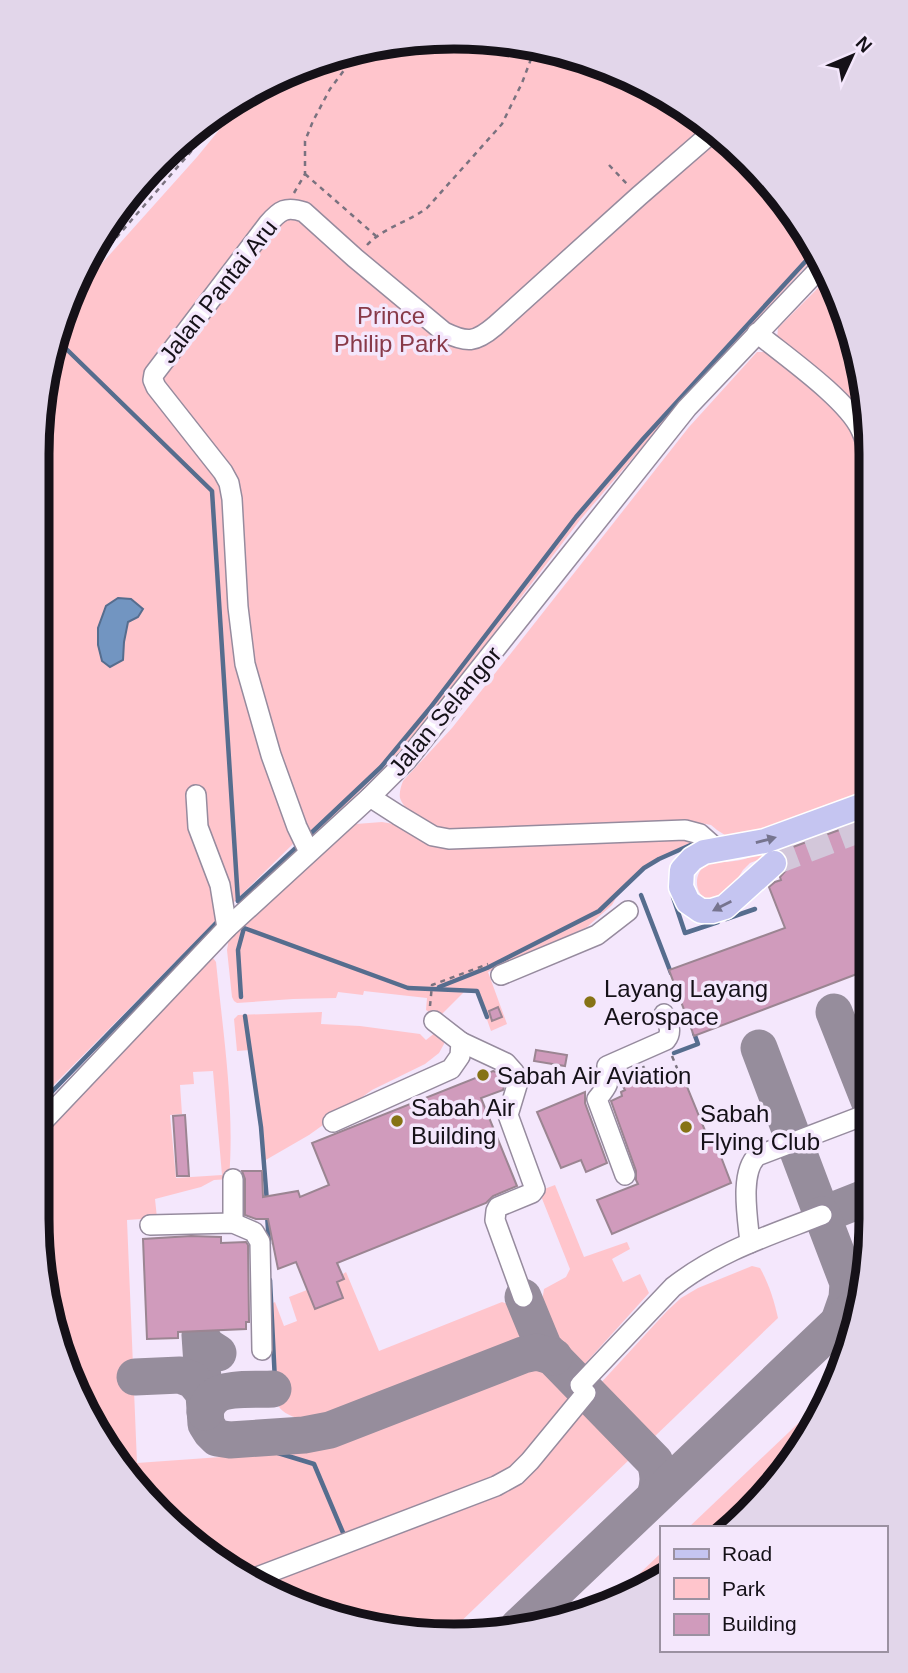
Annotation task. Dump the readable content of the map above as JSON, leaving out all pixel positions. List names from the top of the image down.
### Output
{
  "streets": {
    "street": ["Jalan Pantai Aru", "Jalan Selangor"]
  },
  "crossings": [
    ["Jalan Pantai Aru", "Jalan Selangor"]
  ],
  "parks": ["Prince Philip Park"],
  "places": [
    "Layang Layang Aerospace",
    "Sabah Air Aviation",
    "Sabah Air Building",
    "Sabah Flying Club"
  ],
  "legend": ["Road", "Park", "Building"],
  "north": "top right"
}
